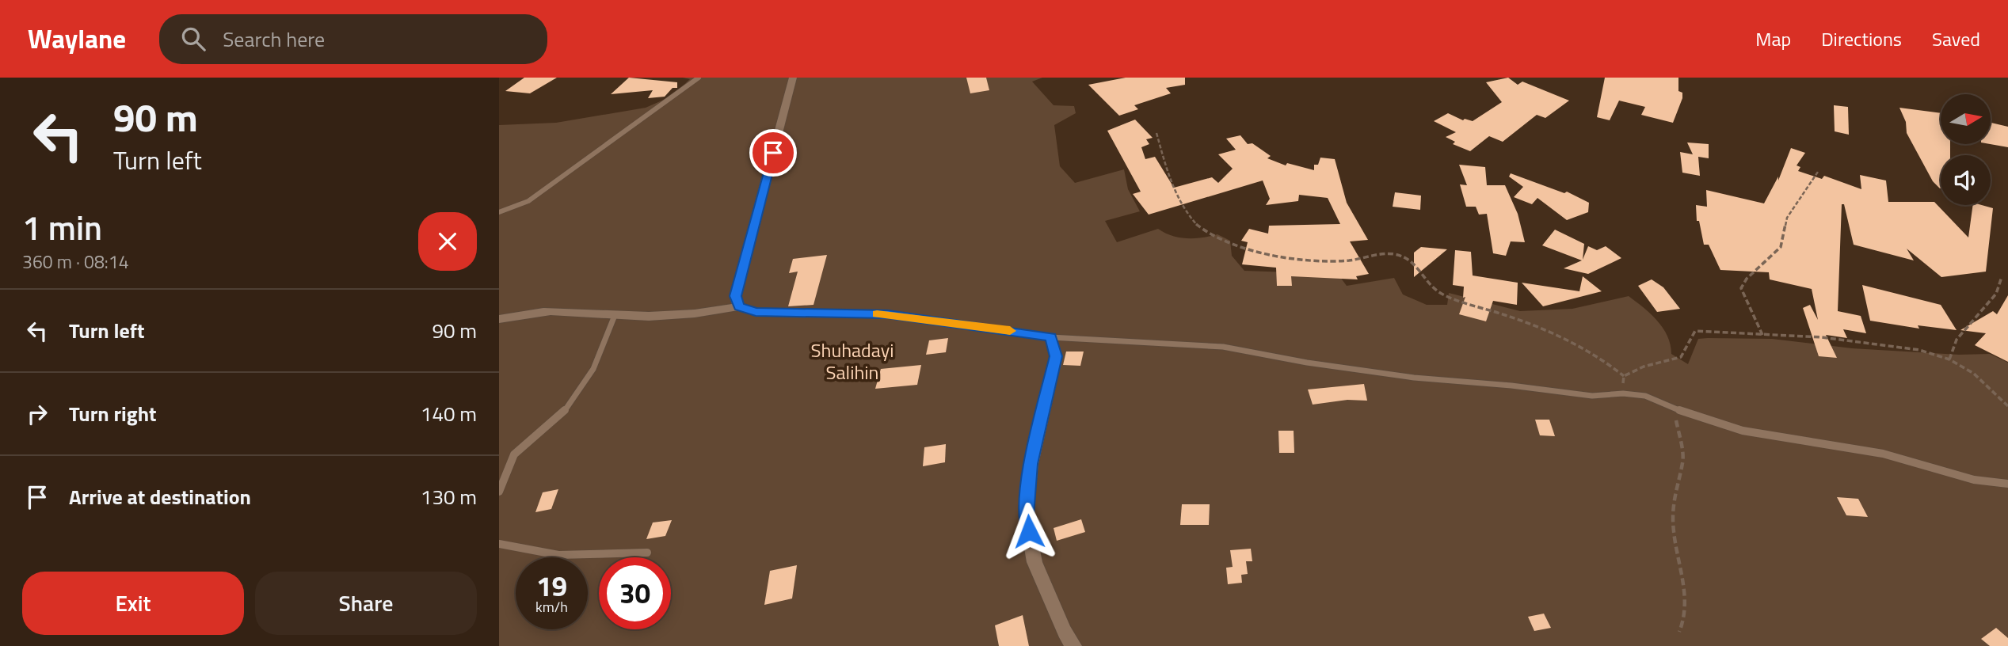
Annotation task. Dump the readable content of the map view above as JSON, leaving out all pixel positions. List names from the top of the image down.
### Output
{
  "parks": ["Shuhadayi Salihin"],
  "north": "right",
  "page": {
    "header": "Waylane",
    "search": "Search here",
    "nav": ["Map", "Directions", "Saved"],
    "turn": ["90 m", "Turn left"],
    "heading": ["1 min", "360 m · 08:14"],
    "list": [
      {
        "name": "Turn left",
        "value": "90 m"
      },
      {
        "name": "Turn right",
        "value": "140 m"
      },
      {
        "name": "Arrive at destination",
        "value": "130 m"
      }
    ],
    "speed": "19 km/h",
    "limit": "30",
    "buttons": ["Exit", "Share"]
  }
}
